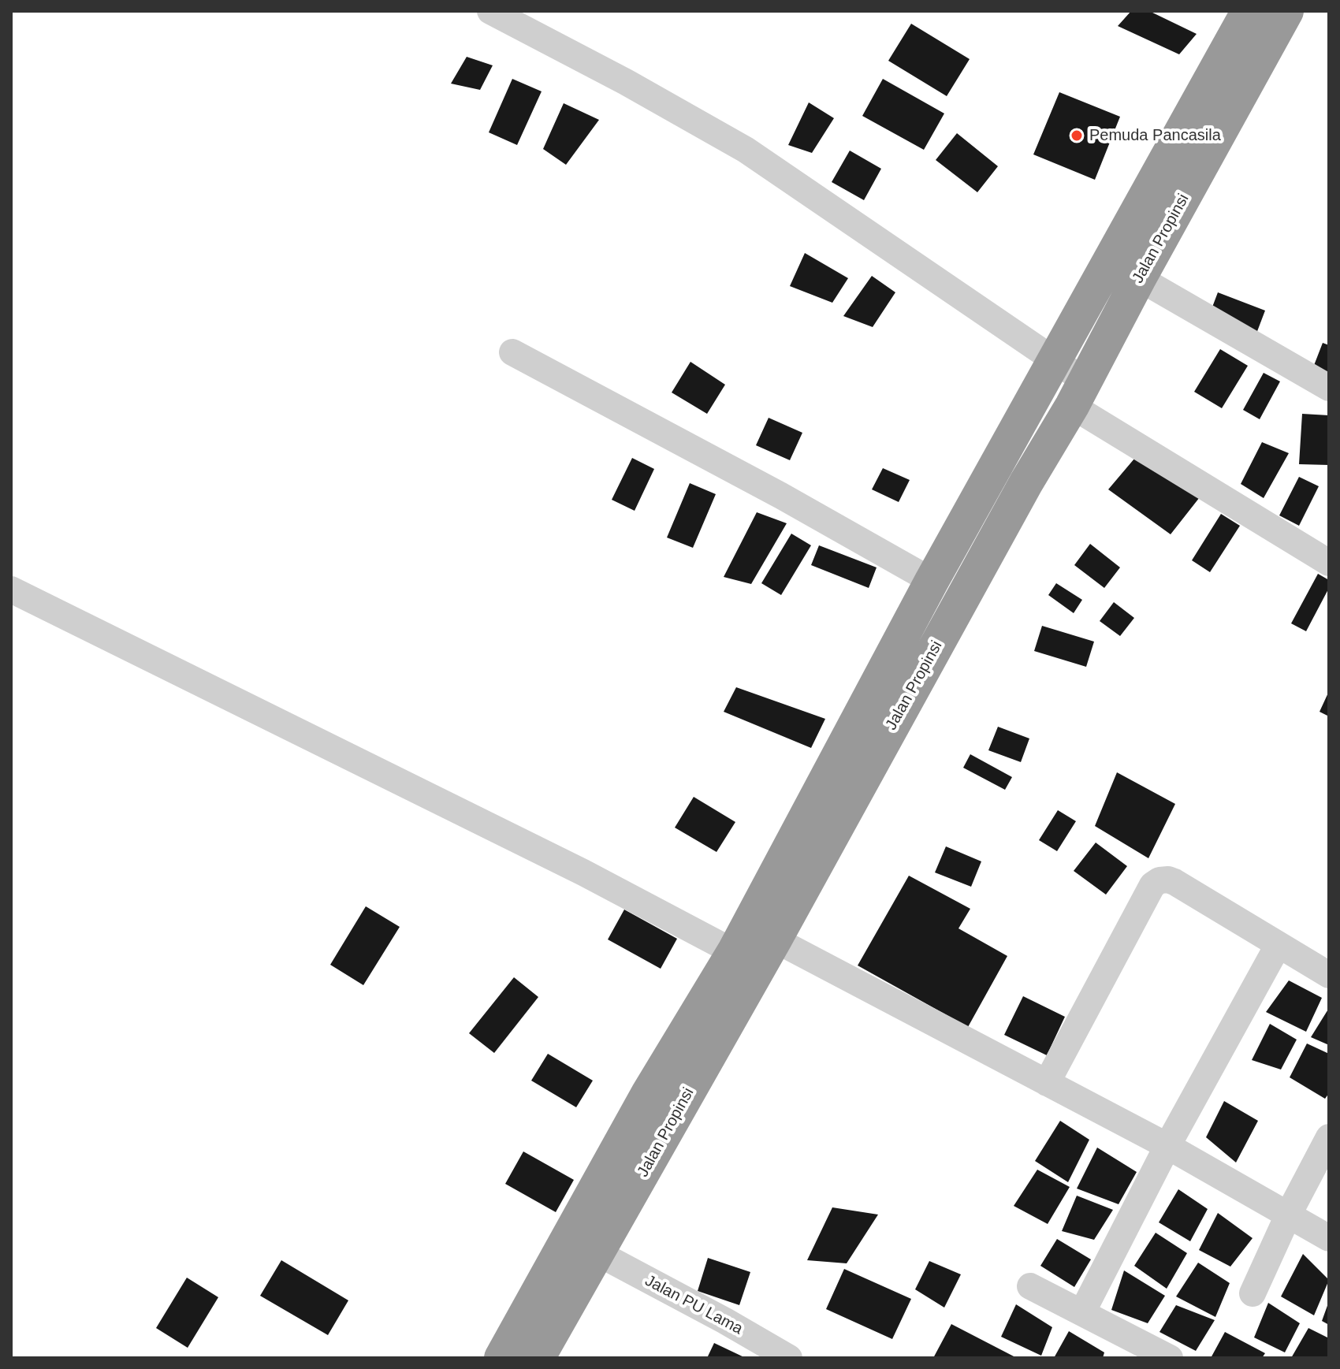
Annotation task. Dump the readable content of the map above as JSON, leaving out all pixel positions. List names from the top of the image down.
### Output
{
  "streets": {
    "highway": ["Jalan Propinsi"],
    "street": ["Jalan PU Lama"]
  },
  "crossings": [
    ["Jalan Propinsi", "Jalan PU Lama"]
  ],
  "places": ["Pemuda Pancasila"]
}
